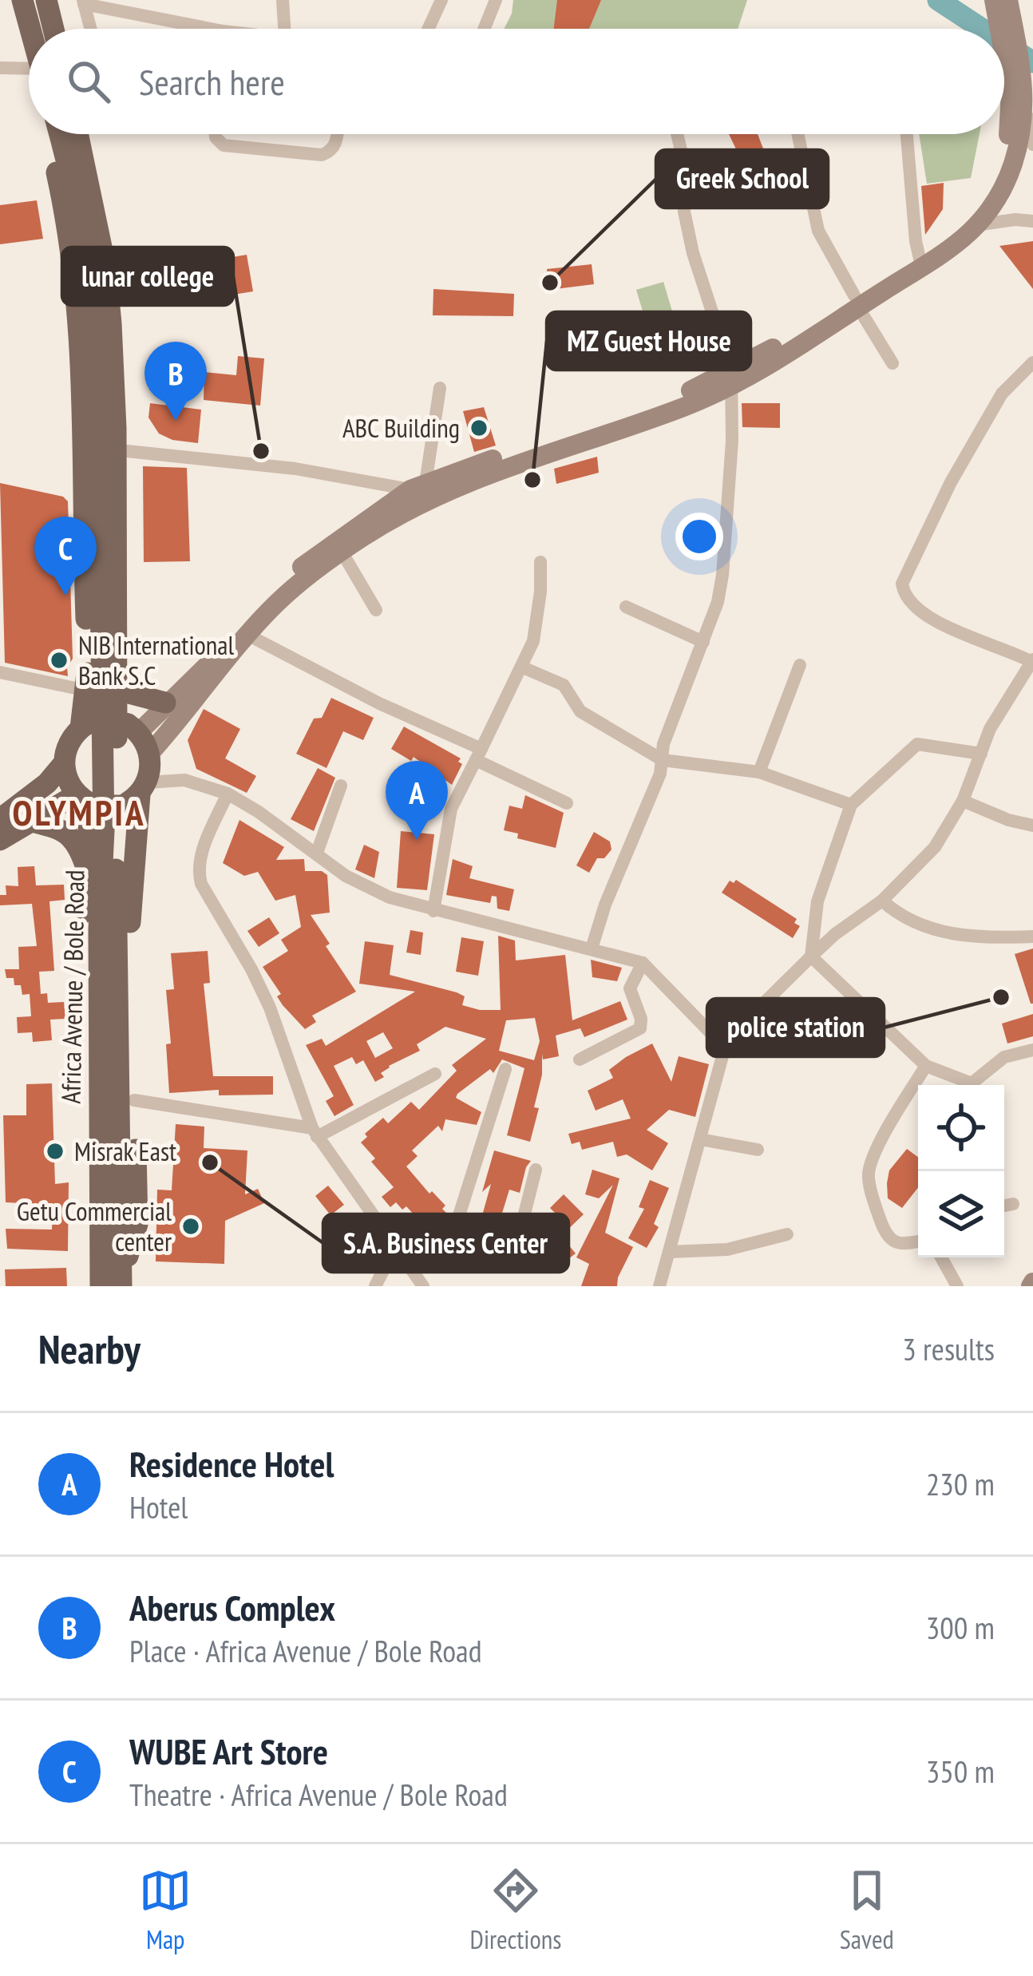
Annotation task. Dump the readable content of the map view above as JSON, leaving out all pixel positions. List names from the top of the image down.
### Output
{
  "streets": {
    "main road": ["Africa Avenue / Bole Road"]
  },
  "districts": ["OLYMPIA"],
  "places": [
    "Greek School",
    "ABC Building",
    "lunar college",
    "MZ Guest House",
    "NIB International Bank S.C",
    "police station",
    "Misrak East",
    "S.A. Business Center",
    "Getu Commercial center"
  ],
  "page": {
    "search": "Search here",
    "pins": ["B", "C", "A"],
    "heading": ["Nearby", "3 results"],
    "list": [
      {
        "mark": "A",
        "name": "Residence Hotel",
        "note": "Hotel",
        "value": "230 m"
      },
      {
        "mark": "B",
        "name": "Aberus Complex",
        "note": "Place · Africa Avenue / Bole Road",
        "value": "300 m"
      },
      {
        "mark": "C",
        "name": "WUBE Art Store",
        "note": "Theatre · Africa Avenue / Bole Road",
        "value": "350 m"
      }
    ],
    "nav": ["Map", "Directions", "Saved"]
  }
}
